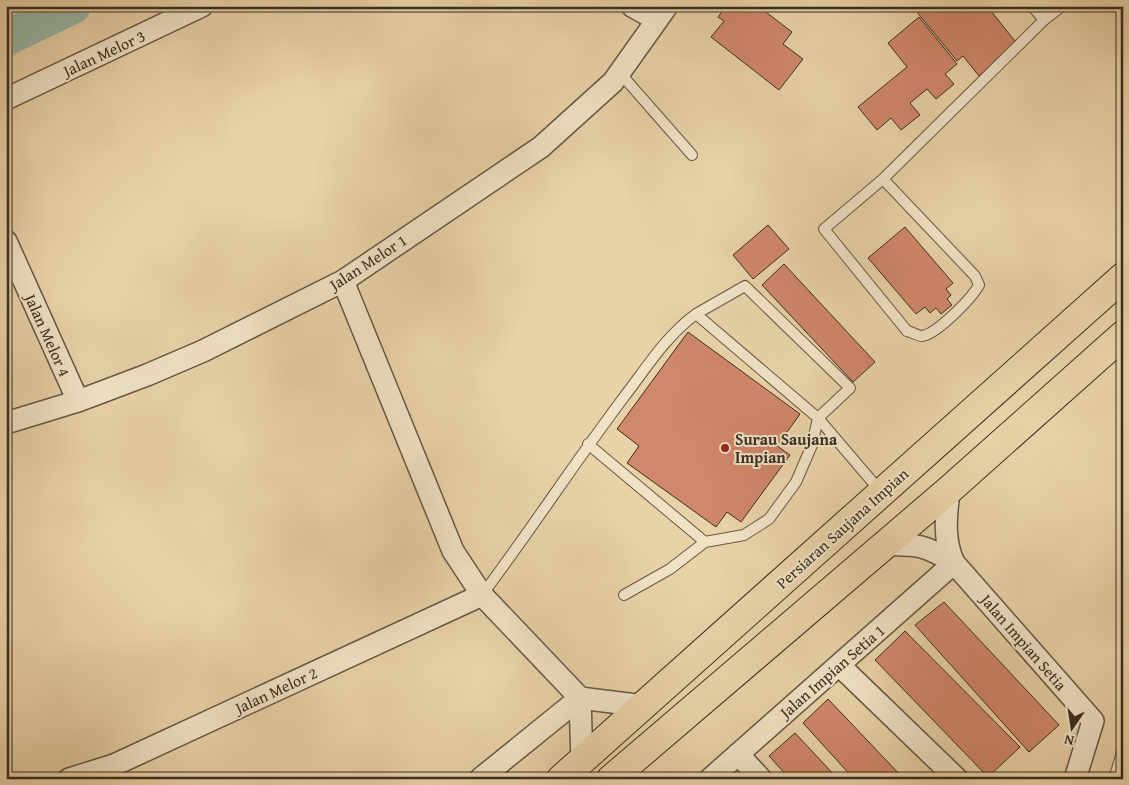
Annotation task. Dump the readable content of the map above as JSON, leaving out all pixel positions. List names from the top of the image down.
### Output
{
  "streets": {
    "highway": ["Persiaran Saujana Impian"],
    "street": [
      "Jalan Melor 3",
      "Jalan Melor 1",
      "Jalan Melor 4",
      "Jalan Impian Setia",
      "Jalan Impian Setia 1",
      "Jalan Melor 2"
    ]
  },
  "crossings": [
    ["Jalan Melor 1", "Jalan Melor 4"],
    ["Jalan Impian Setia", "Jalan Impian Setia 1"]
  ],
  "places": ["Surau Saujana Impian"],
  "north": "bottom"
}
